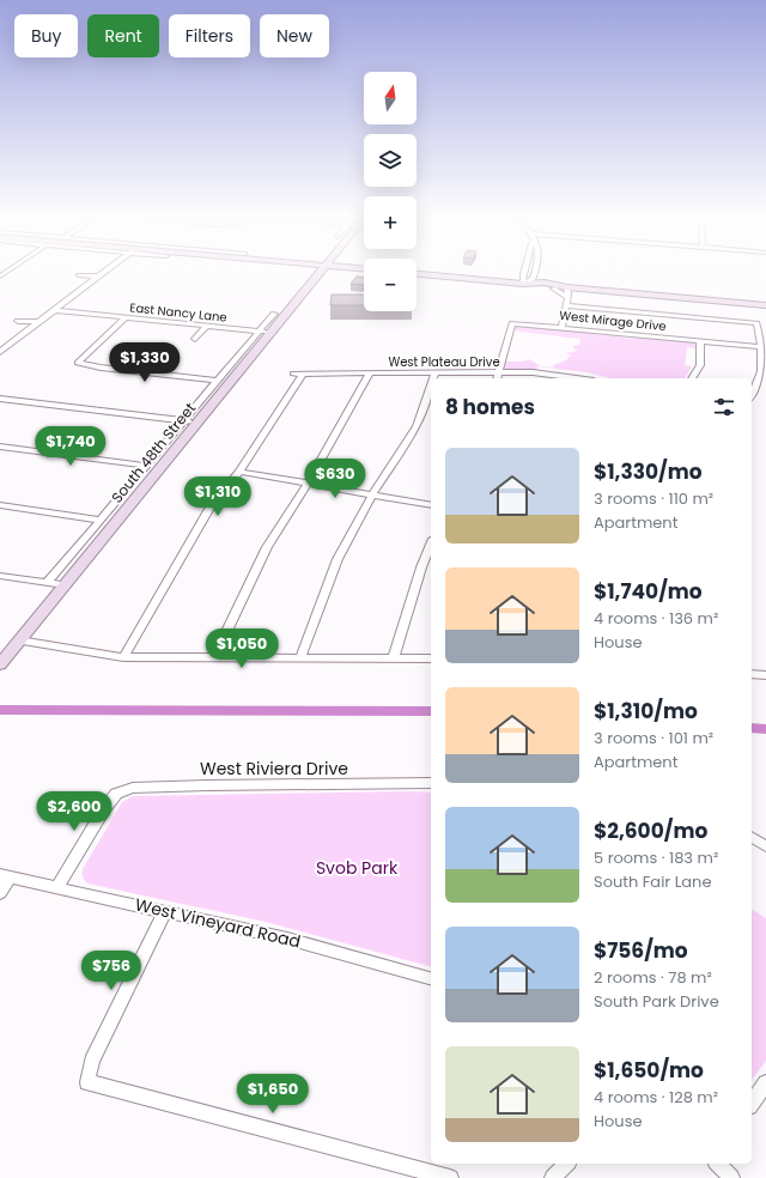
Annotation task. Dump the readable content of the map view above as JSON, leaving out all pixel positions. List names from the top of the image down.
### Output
{
  "streets": {
    "main road": ["South 48th Street"],
    "street": [
      "East Nancy Lane",
      "West Mirage Drive",
      "West Plateau Drive",
      "West Riviera Drive",
      "West Vineyard Road"
    ]
  },
  "crossings": [
    ["East Nancy Lane", "South 48th Street"],
    ["West Mirage Drive", "West Plateau Drive"],
    ["West Riviera Drive", "West Vineyard Road"]
  ],
  "parks": ["Svob Park"],
  "north": "top",
  "page": {
    "chip": [
      "Buy",
      "Rent",
      "Filters",
      "New"
    ],
    "map_buttons": ["+", "−"],
    "price": [
      "$1,330",
      "$1,740",
      "$630",
      "$1,310",
      "$1,050",
      "$2,600",
      "$756",
      "$1,650"
    ],
    "heading": "8 homes",
    "list": [
      {
        "name": "$1,330/mo",
        "note": "3 rooms · 110 m² · Apartment"
      },
      {
        "name": "$1,740/mo",
        "note": "4 rooms · 136 m² · House"
      },
      {
        "name": "$1,310/mo",
        "note": "3 rooms · 101 m² · Apartment"
      },
      {
        "name": "$2,600/mo",
        "note": "5 rooms · 183 m² · South Fair Lane"
      },
      {
        "name": "$756/mo",
        "note": "2 rooms · 78 m² · South Park Drive"
      },
      {
        "name": "$1,650/mo",
        "note": "4 rooms · 128 m² · House"
      }
    ]
  }
}
